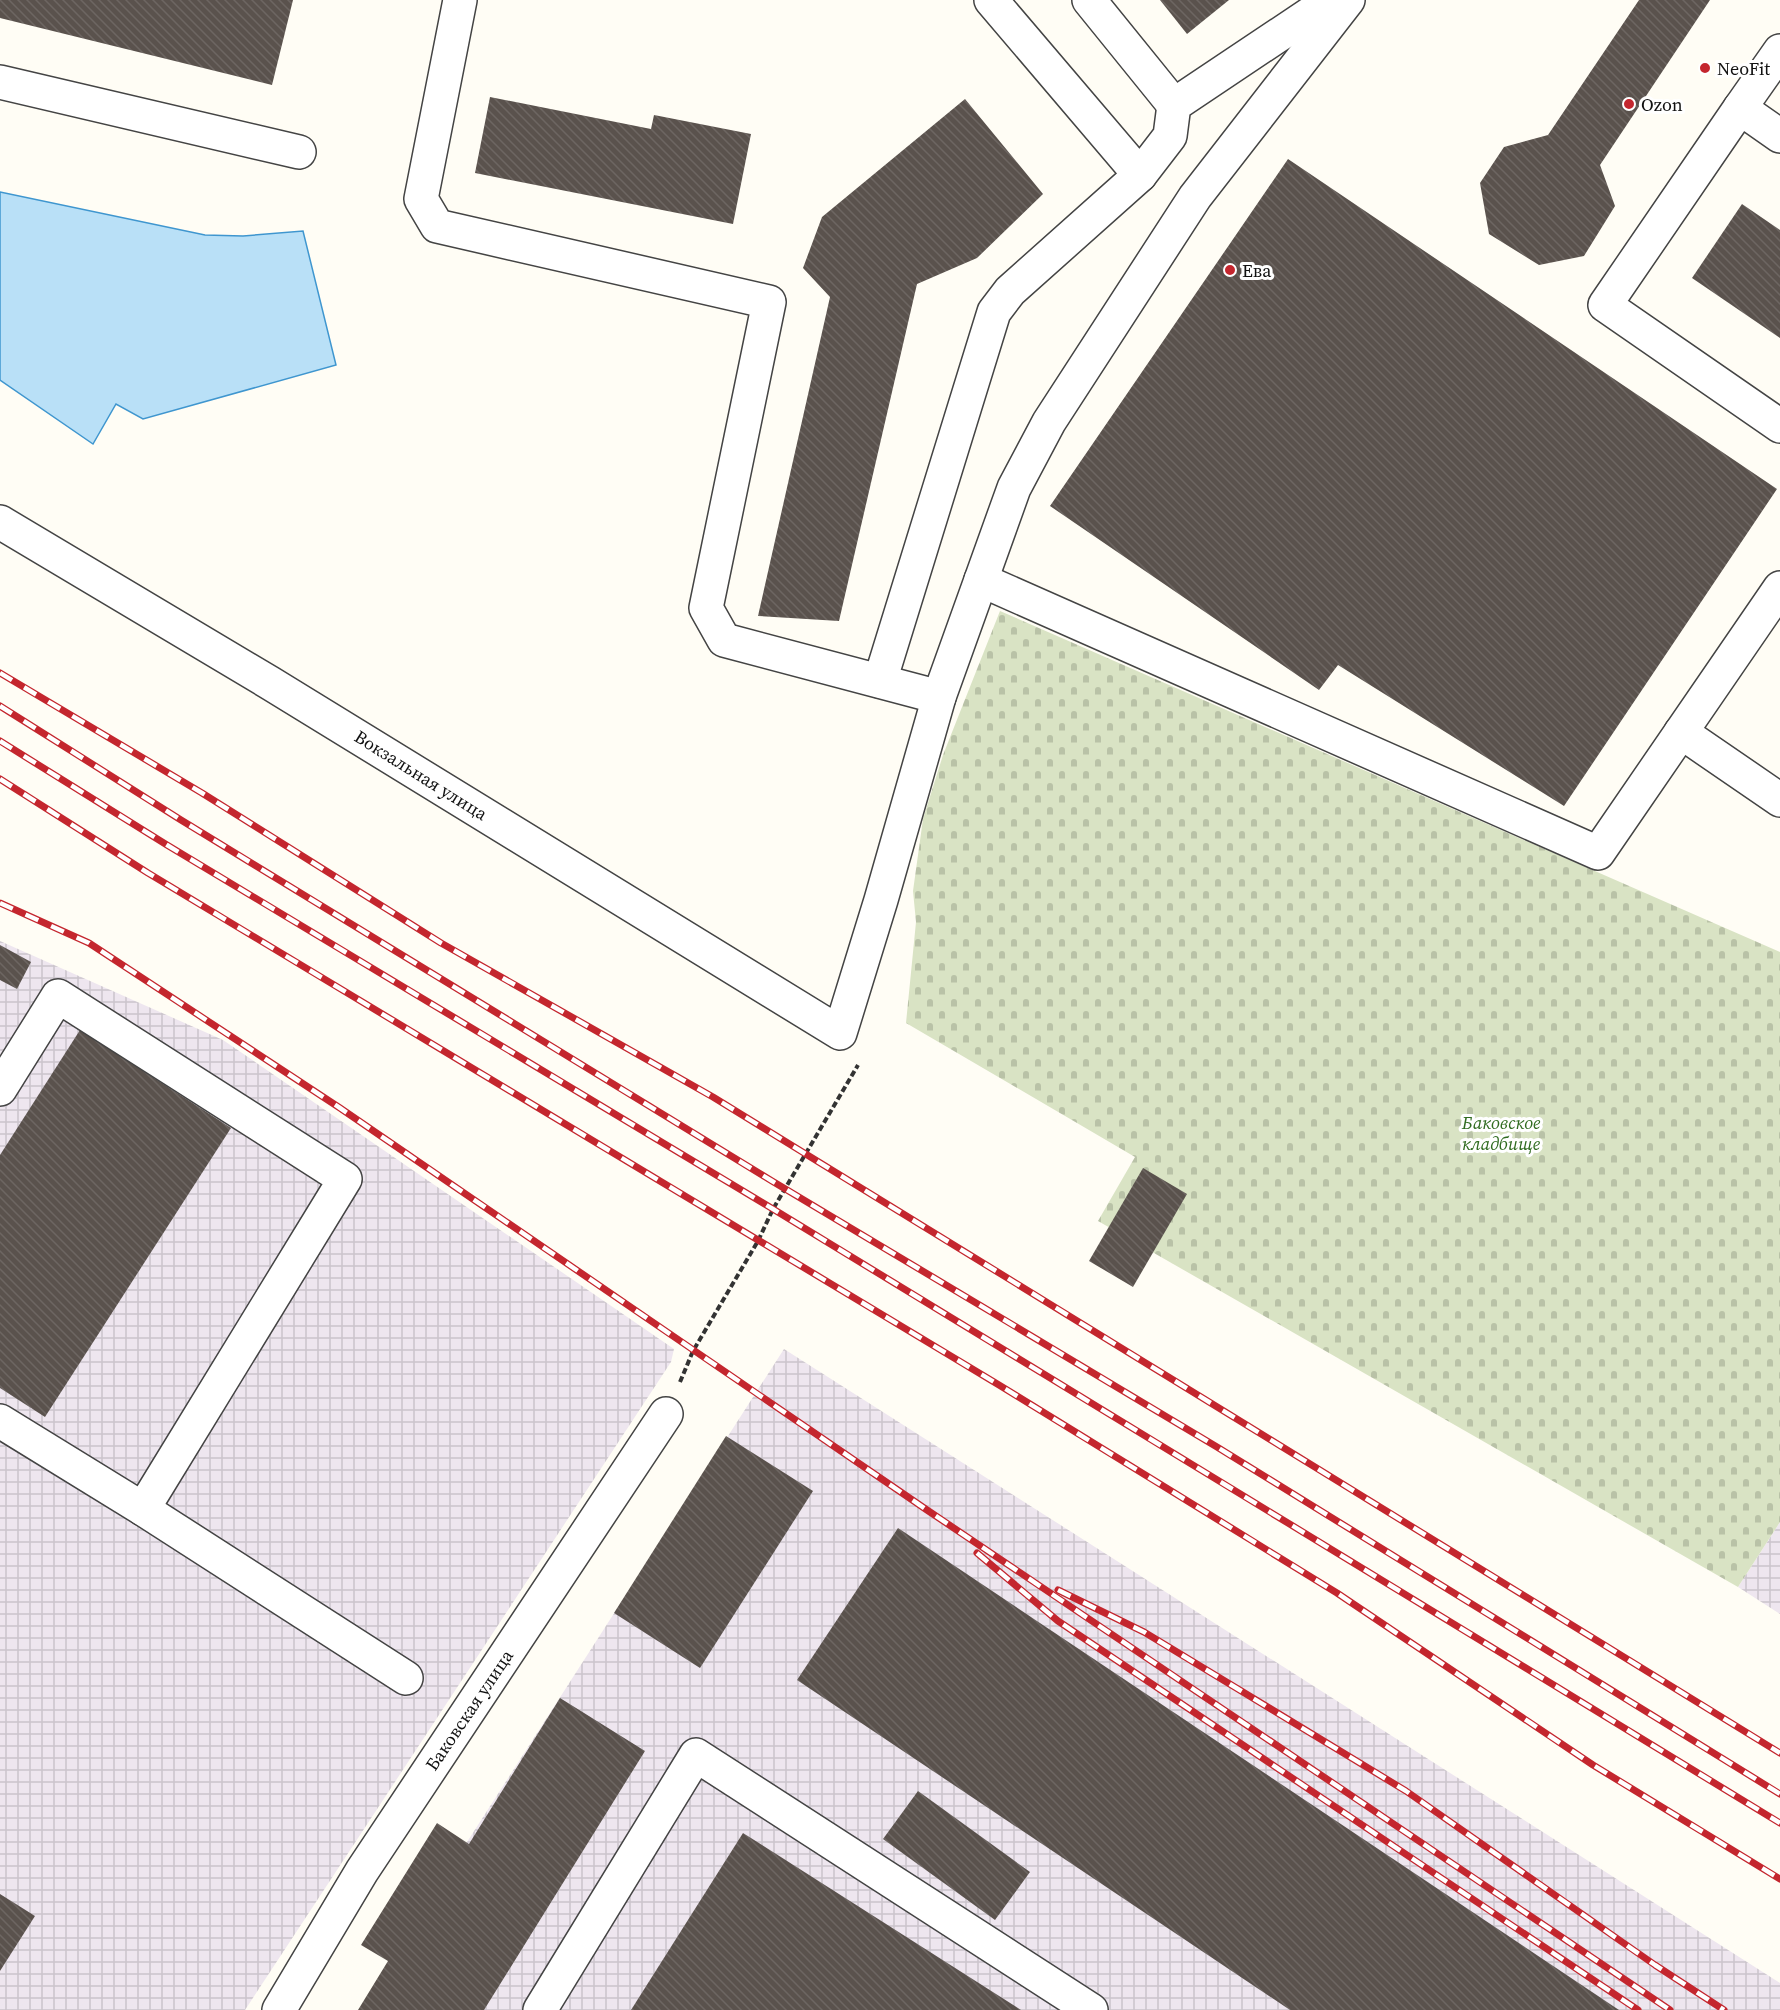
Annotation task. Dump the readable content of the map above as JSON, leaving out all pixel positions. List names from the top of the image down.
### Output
{
  "streets": {
    "street": ["Вокзальная улица", "Баковская улица"]
  },
  "parks": ["Баковское кладбище"],
  "places": ["NeoFit", "Ozon", "Ева"]
}
